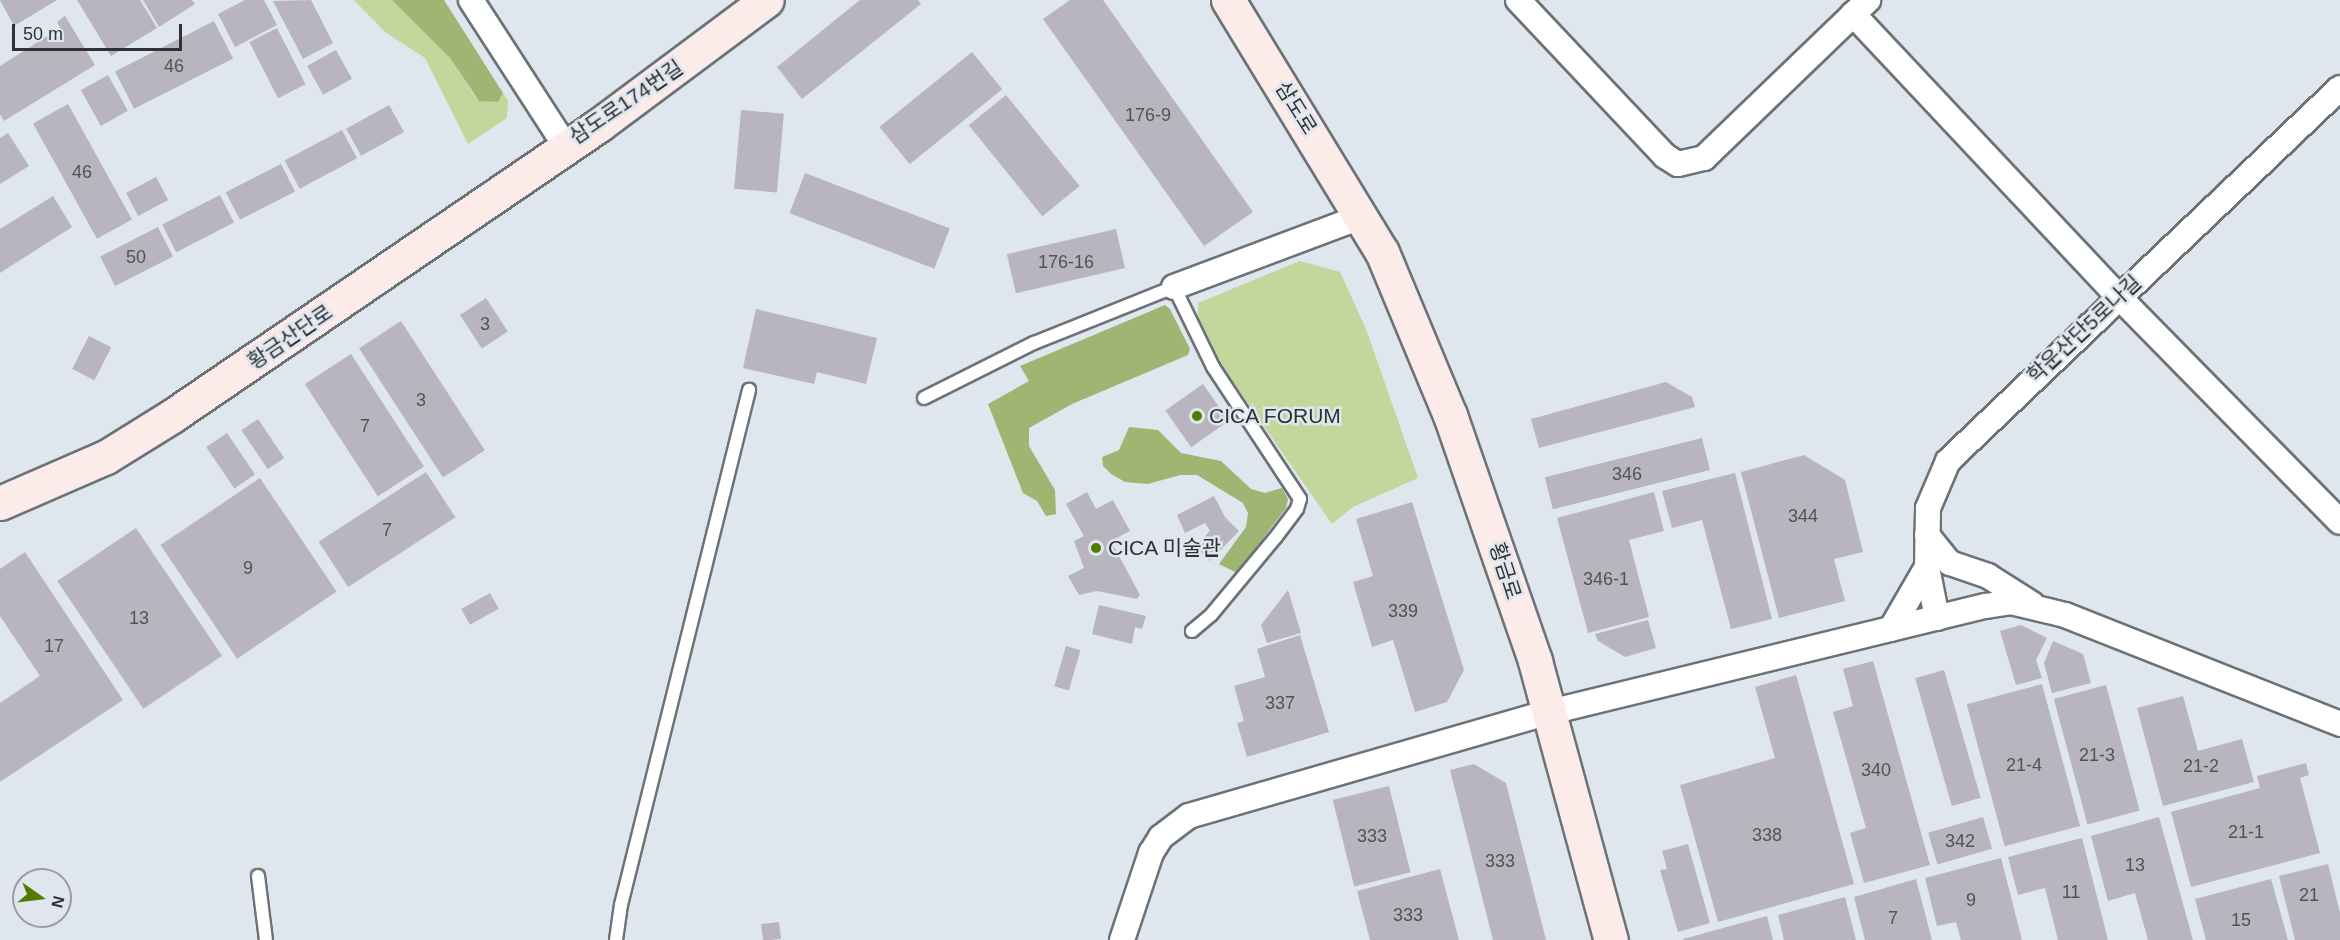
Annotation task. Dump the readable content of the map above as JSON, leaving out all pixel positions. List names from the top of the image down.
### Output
{
  "streets": {
    "street": [
      "삼도로174번길",
      "삼도로",
      "학운산단5로나길",
      "황금산단로",
      "황금로"
    ]
  },
  "crossings": [
    ["삼도로174번길", "황금산단로"],
    ["삼도로", "황금로"]
  ],
  "places": ["CICA FORUM", "CICA 미술관"],
  "house_numbers": [
    "46",
    "176-9",
    "46",
    "50",
    "176-16",
    "3",
    "3",
    "7",
    "346",
    "344",
    "7",
    "9",
    "346-1",
    "339",
    "13",
    "17",
    "337",
    "21-3",
    "21-4",
    "21-2",
    "340",
    "21-1",
    "338",
    "333",
    "342",
    "333",
    "13",
    "11",
    "21",
    "9",
    "333",
    "7",
    "15"
  ],
  "scale_bar": "50 m",
  "north": "right"
}
